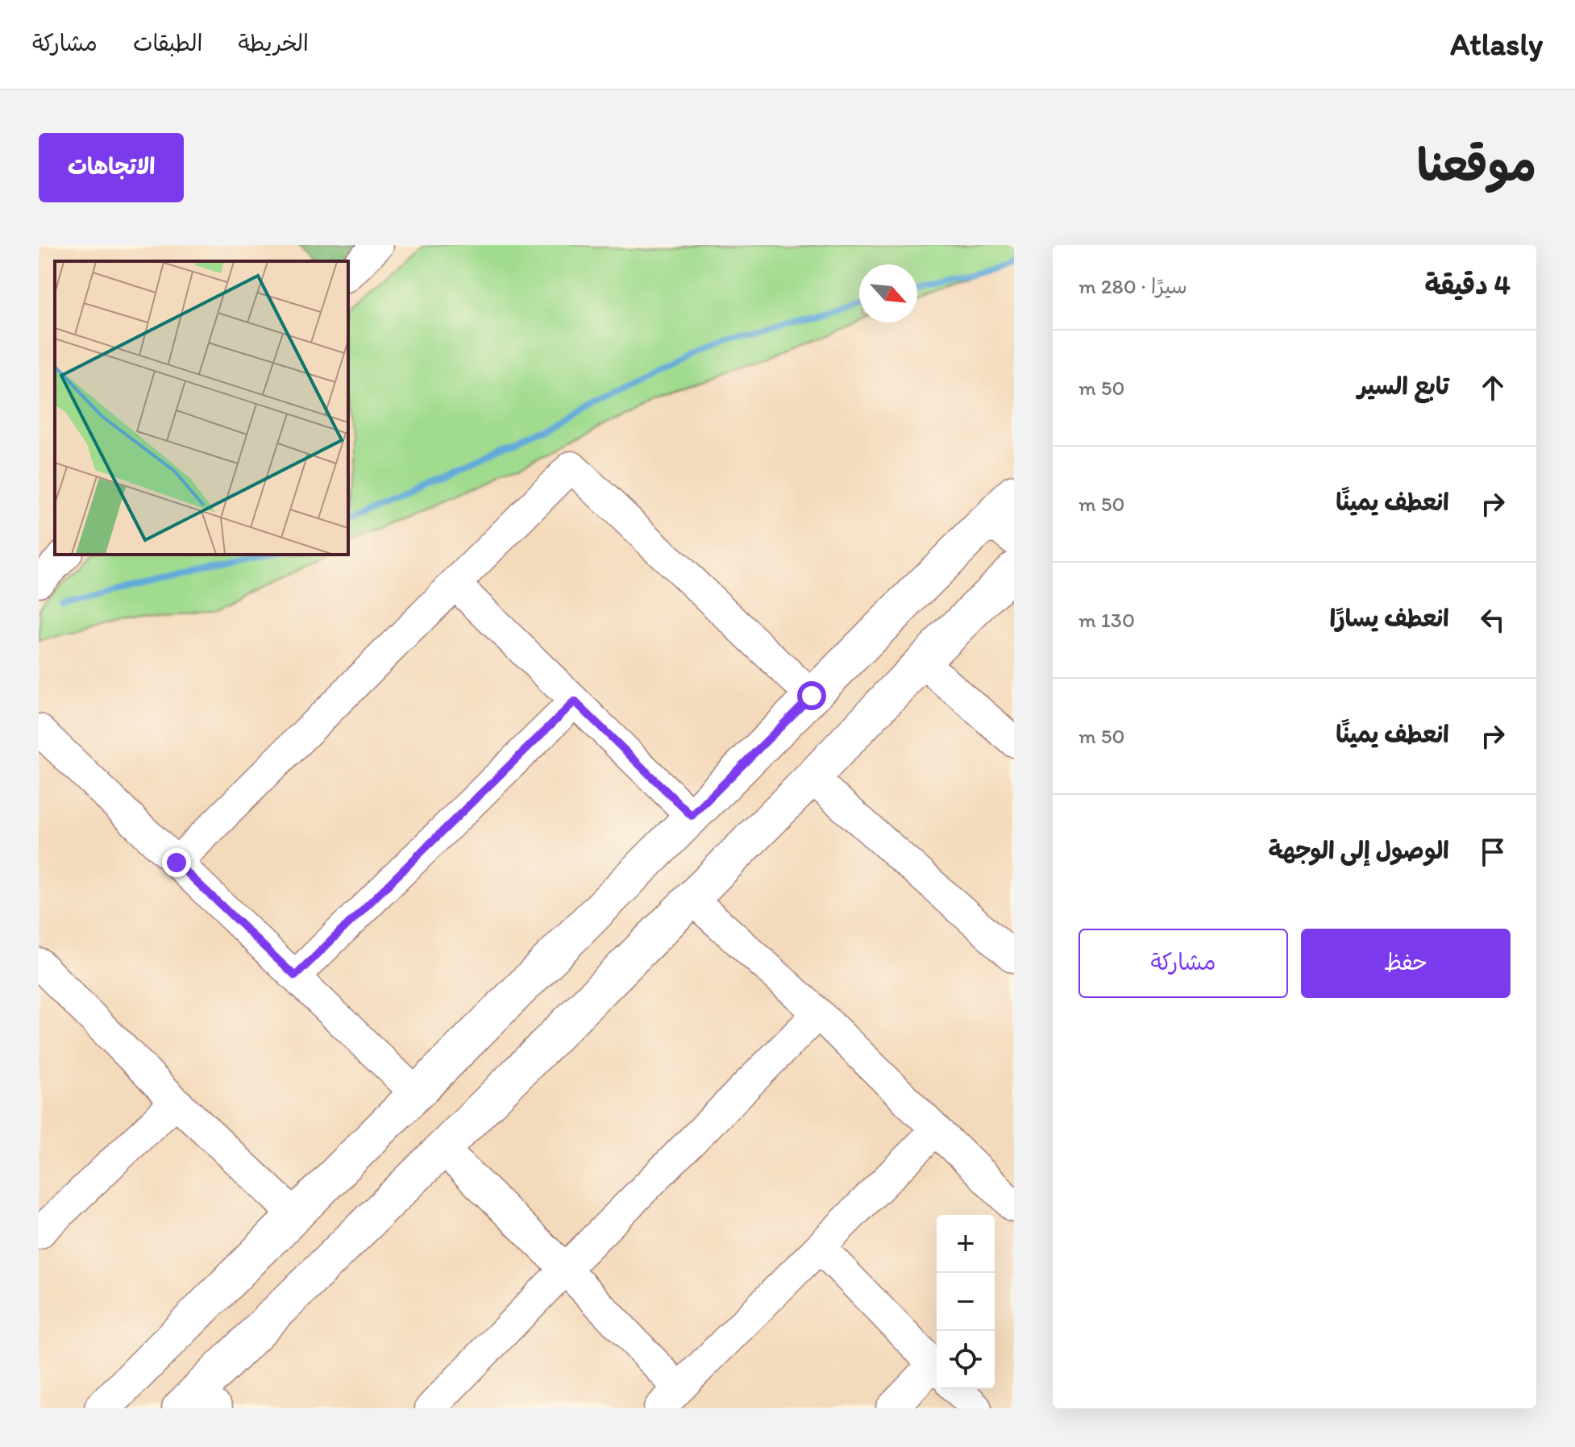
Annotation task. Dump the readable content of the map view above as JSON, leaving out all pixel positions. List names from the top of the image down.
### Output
{
  "north": "bottom right",
  "page": {
    "header": "Atlasly",
    "nav": ["الخريطة", "الطبقات", "مشاركة"],
    "title": "موقعنا",
    "buttons": [
      "الاتجاهات",
      ["حفظ", "مشاركة"]
    ],
    "heading": ["4 دقيقة", "سيرًا · 280 m"],
    "list": [
      ["تابع السير", "50 m"],
      ["انعطف يمينًا", "50 m"],
      ["انعطف يسارًا", "130 m"],
      ["انعطف يمينًا", "50 m"],
      "الوصول إلى الوجهة"
    ],
    "map_buttons": ["+", "−"]
  }
}
